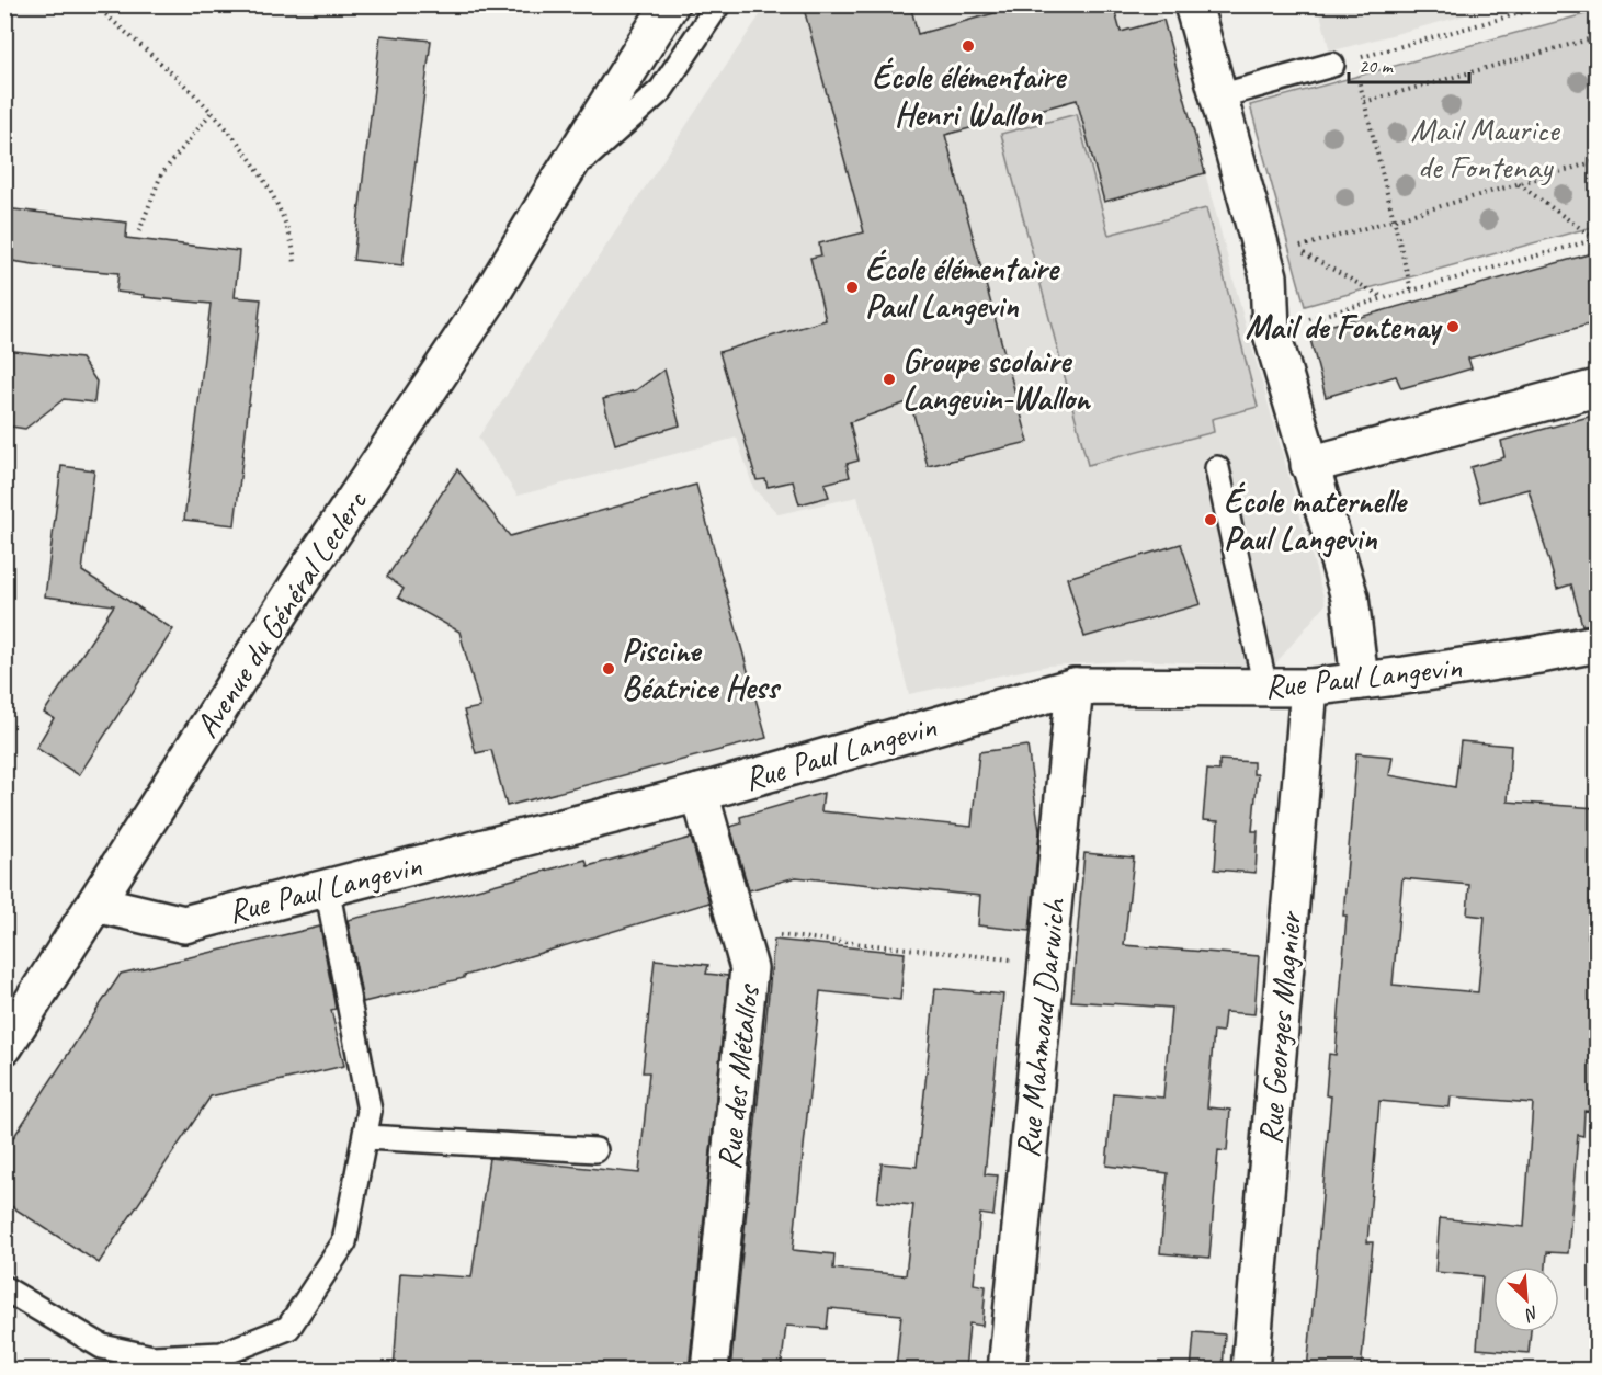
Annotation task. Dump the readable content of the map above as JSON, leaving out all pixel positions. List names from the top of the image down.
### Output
{
  "streets": {
    "street": [
      "Avenue du Général Leclerc",
      "Rue Paul Langevin",
      "Rue Mahmoud Darwich",
      "Rue Georges Magnier",
      "Rue des Métallos"
    ]
  },
  "crossings": [
    ["Avenue du Général Leclerc", "Rue Paul Langevin"],
    ["Rue Paul Langevin", "Rue Mahmoud Darwich"],
    ["Rue Paul Langevin", "Rue Georges Magnier"],
    ["Rue Paul Langevin", "Rue des Métallos"]
  ],
  "parks": ["Mail Maurice de Fontenay"],
  "places": [
    "École élémentaire Henri Wallon",
    "École élémentaire Paul Langevin",
    "Mail de Fontenay",
    "Groupe scolaire Langevin-Wallon",
    "École maternelle Paul Langevin",
    "Piscine Béatrice Hess"
  ],
  "scale_bar": "20 m",
  "north": "bottom right"
}
